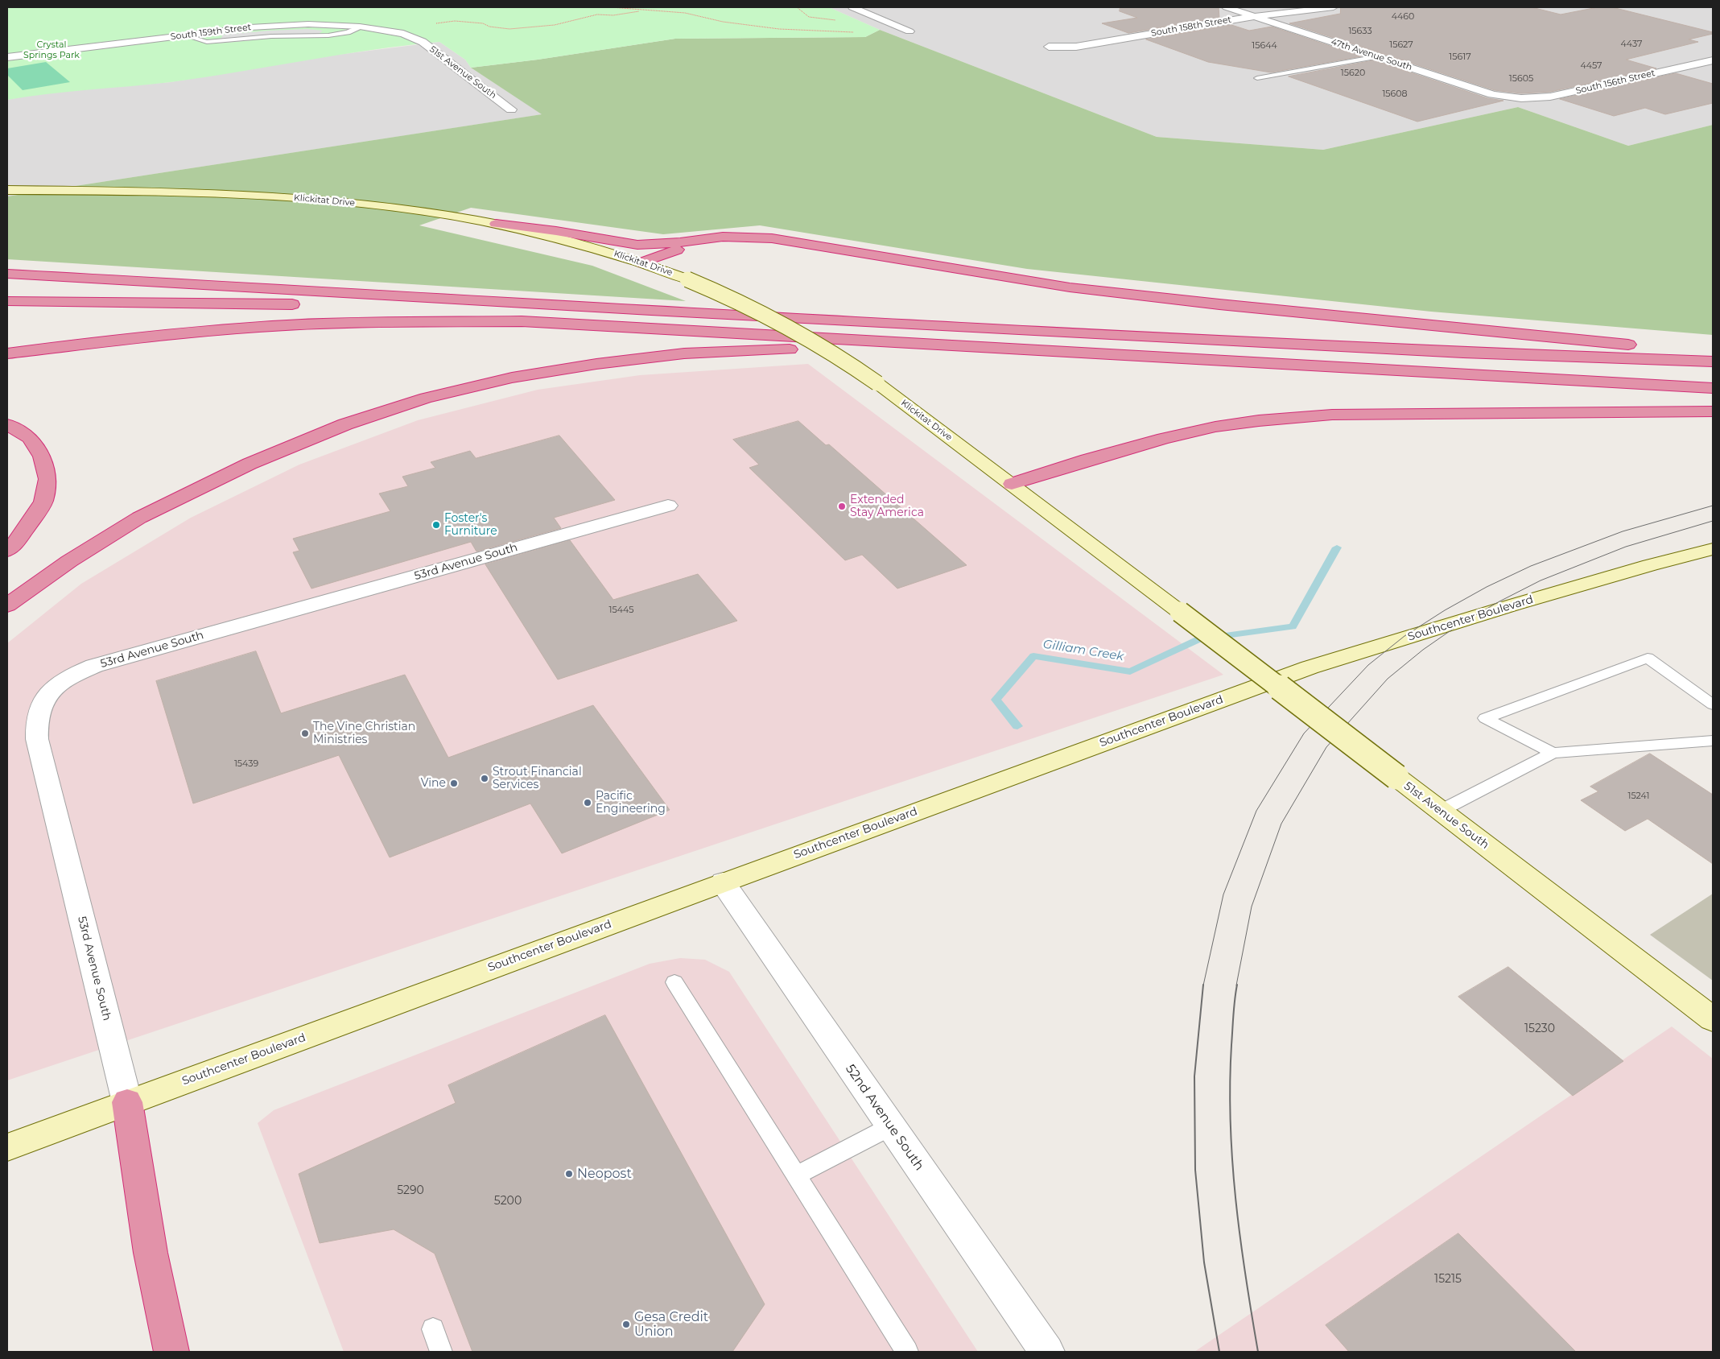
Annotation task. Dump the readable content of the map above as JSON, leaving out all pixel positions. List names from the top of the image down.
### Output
{
  "streets": {
    "street": [
      "South 158th Street",
      "South 159th Street",
      "47th Avenue South",
      "51st Avenue South",
      "South 156th Street",
      "Klickitat Drive",
      "53rd Avenue South",
      "Southcenter Boulevard",
      "52nd Avenue South"
    ]
  },
  "crossings": [
    ["South 158th Street", "47th Avenue South"],
    ["South 159th Street", "51st Avenue South"],
    ["47th Avenue South", "South 156th Street"],
    ["51st Avenue South", "Klickitat Drive"],
    ["53rd Avenue South", "Southcenter Boulevard"],
    ["Southcenter Boulevard", "52nd Avenue South"]
  ],
  "water": ["Gilliam Creek"],
  "parks": ["Crystal Springs Park"],
  "places": [
    "Extended Stay America",
    "Foster's Furniture",
    "The Vine Christian Ministries",
    "Strout Financial Services",
    "Vine",
    "Pacific Engineering",
    "Neopost",
    "Gesa Credit Union"
  ],
  "house_numbers": [
    "4460",
    "15633",
    "4437",
    "15627",
    "15644",
    "15617",
    "4457",
    "15620",
    "15605",
    "15608",
    "15445",
    "15439",
    "15241",
    "15230",
    "5290",
    "5200",
    "15215"
  ]
}
